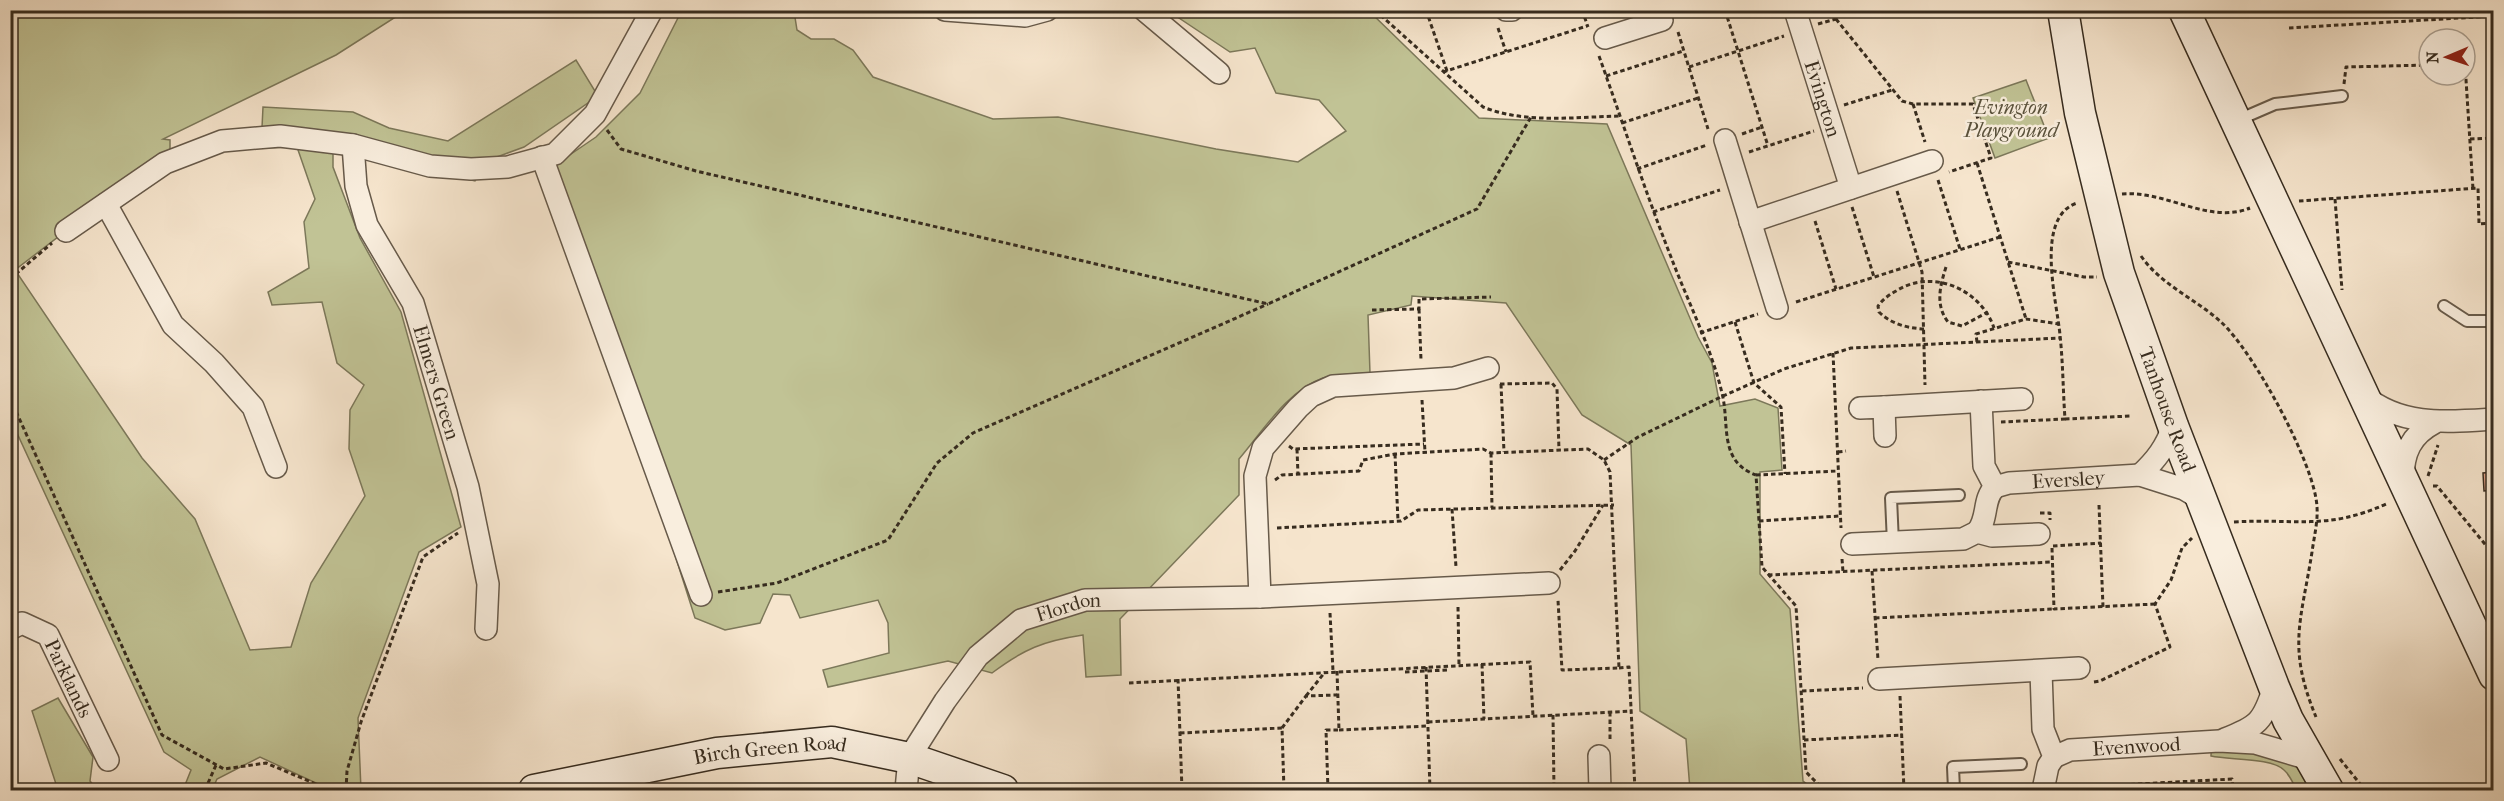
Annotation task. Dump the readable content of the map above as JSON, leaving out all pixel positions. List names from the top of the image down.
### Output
{
  "streets": {
    "street": [
      "Evington",
      "Elmers Green",
      "Tanhouse Road",
      "Eversley",
      "Flordon",
      "Parklands",
      "Evenwood",
      "Birch Green Road"
    ]
  },
  "crossings": [
    ["Tanhouse Road", "Eversley"],
    ["Tanhouse Road", "Evenwood"],
    ["Flordon", "Birch Green Road"]
  ],
  "parks": ["Evington Playground"],
  "north": "left"
}
